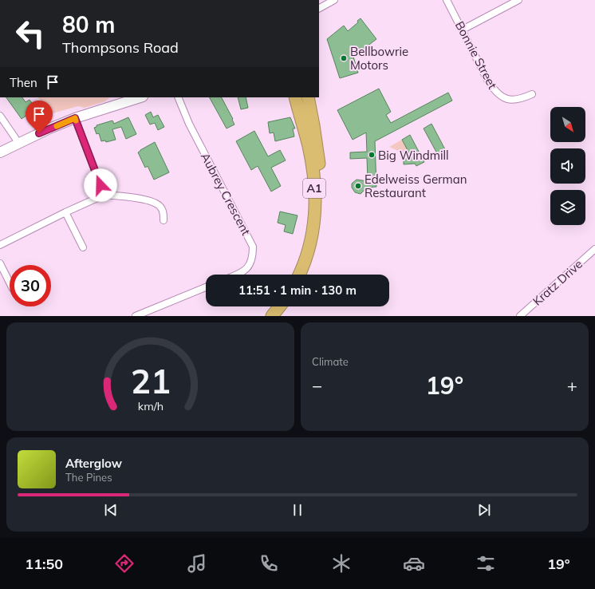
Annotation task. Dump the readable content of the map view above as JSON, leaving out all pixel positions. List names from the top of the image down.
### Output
{
  "streets": {
    "highway": ["A1"],
    "street": ["Bonnie Street", "Aubrey Crescent", "Kratz Drive"]
  },
  "places": ["Bellbowrie Motors", "Big Windmill", "Edelweiss German Restaurant"],
  "north": "bottom right",
  "page": {
    "turn": ["80 m", "Thompsons Road"],
    "then": "Then",
    "limit": "30",
    "trip": "11:51 · 1 min · 130 m",
    "tile": "Climate",
    "heat": ["−", "19°", "+"],
    "song": ["Afterglow", "The Pines"],
    "tabs": ["11:50", "19°"],
    "gauge": ["21", "km/h"]
  }
}
